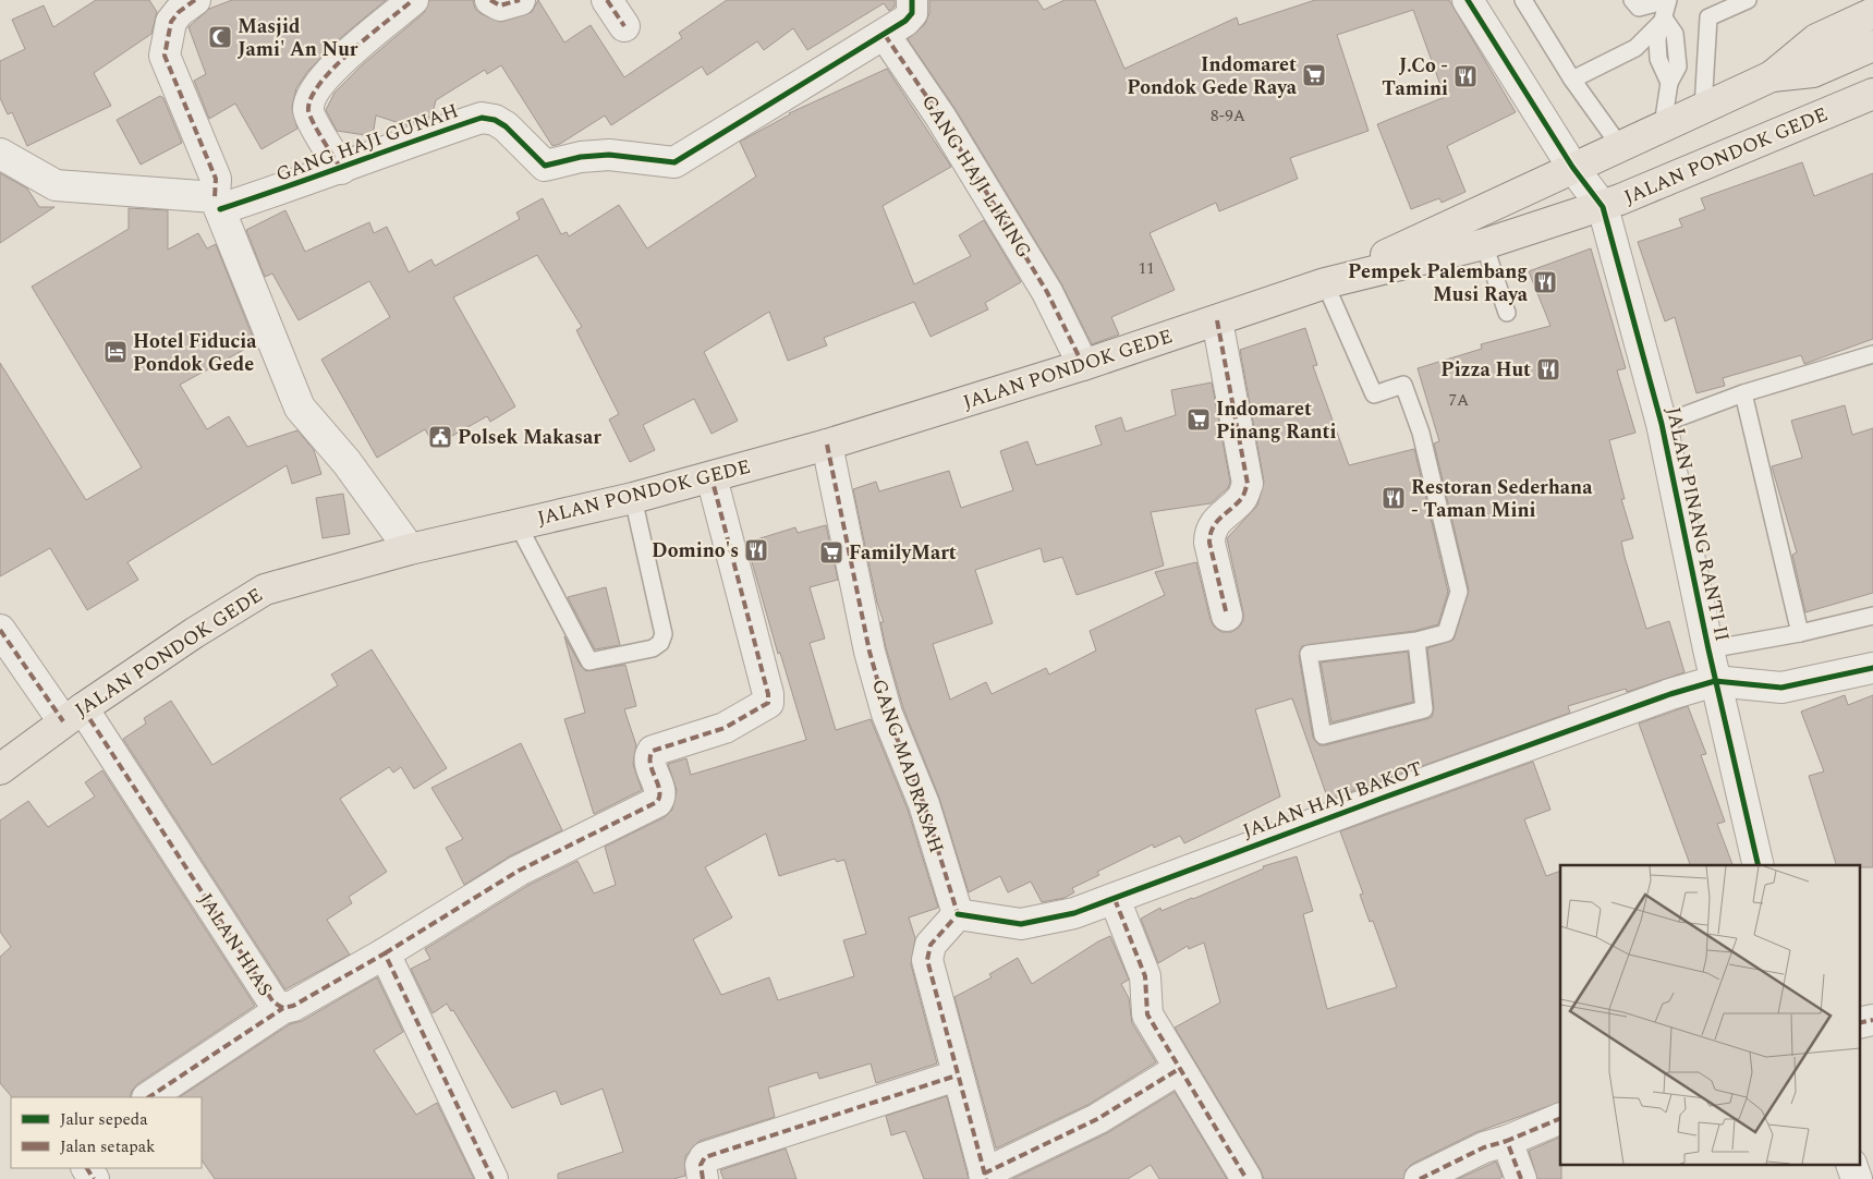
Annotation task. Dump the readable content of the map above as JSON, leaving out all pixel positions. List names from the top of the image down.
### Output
{
  "streets": {
    "main road": ["JALAN PONDOK GEDE"],
    "street": [
      "GANG HAJI GUNAH",
      "GANG HAJI LIKING",
      "JALAN PINANG RANTI II",
      "GANG MADRASAH",
      "JALAN HAJI BAKOT",
      "JALAN HIAS"
    ]
  },
  "crossings": [
    ["GANG HAJI GUNAH", "GANG HAJI LIKING"],
    ["JALAN PONDOK GEDE", "GANG HAJI LIKING"],
    ["JALAN PONDOK GEDE", "JALAN PINANG RANTI II"],
    ["JALAN PONDOK GEDE", "GANG MADRASAH"],
    ["JALAN PONDOK GEDE", "JALAN HIAS"],
    ["JALAN PINANG RANTI II", "JALAN HAJI BAKOT"],
    ["GANG MADRASAH", "JALAN HAJI BAKOT"]
  ],
  "places": {
    "mosque": ["Masjid Jami' An Nur"],
    "supermarket": ["Indomaret Pondok Gede Raya", "Indomaret Pinang Ranti", "FamilyMart"],
    "restaurant": [
      "J.Co - Tamini",
      "Pempek Palembang Musi Raya",
      "Pizza Hut",
      "Restoran Sederhana - Taman Mini",
      "Domino's"
    ],
    "hotel": ["Hotel Fiducia Pondok Gede"],
    "public building": ["Polsek Makasar"]
  },
  "house_numbers": ["8-9A", "11", "7A"],
  "legend": ["Jalur sepeda", "Jalan setapak"]
}
